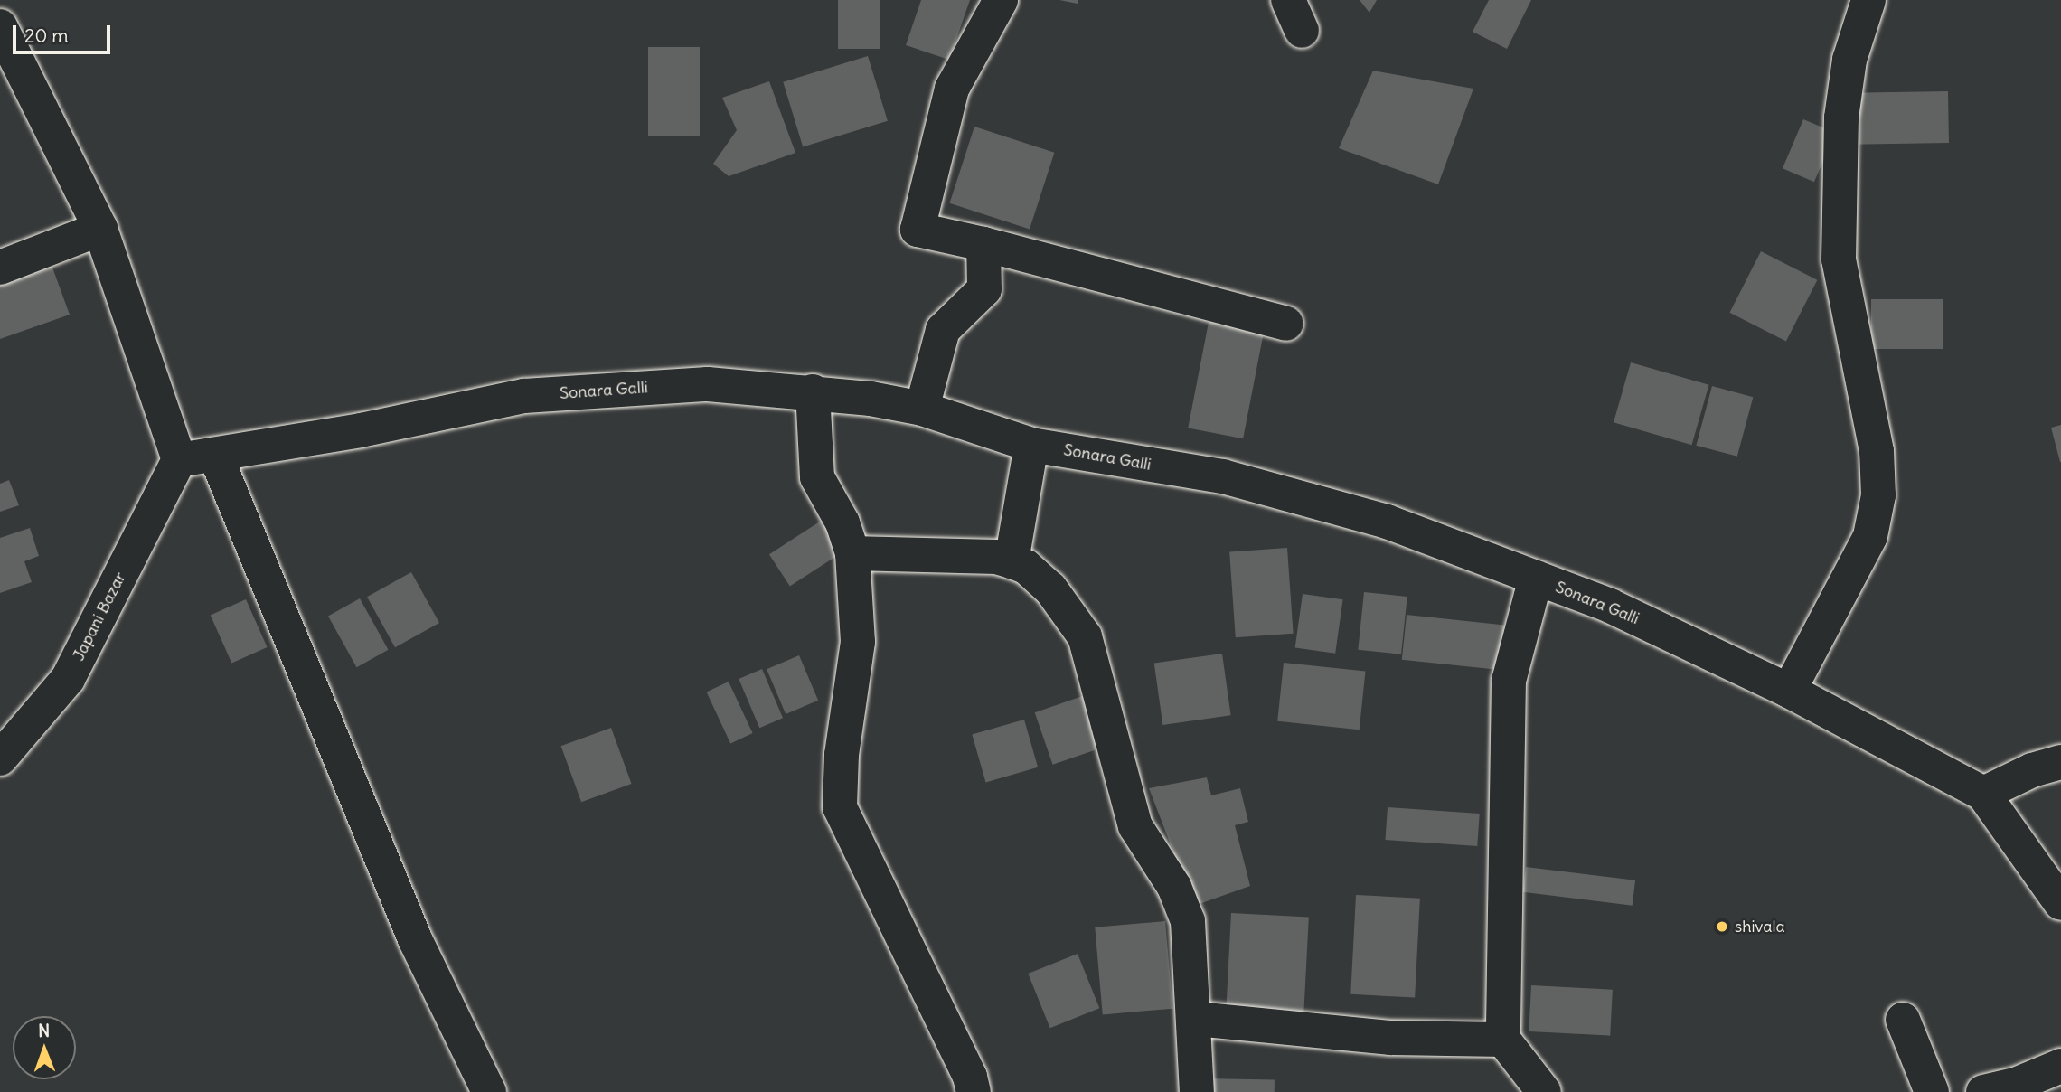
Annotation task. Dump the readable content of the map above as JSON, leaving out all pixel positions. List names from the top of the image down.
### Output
{
  "streets": {
    "street": ["Sonara Galli", "Japani Bazar"]
  },
  "crossings": [
    ["Sonara Galli", "Japani Bazar"]
  ],
  "places": ["shivala"],
  "scale_bar": "20 m",
  "north": "top"
}
